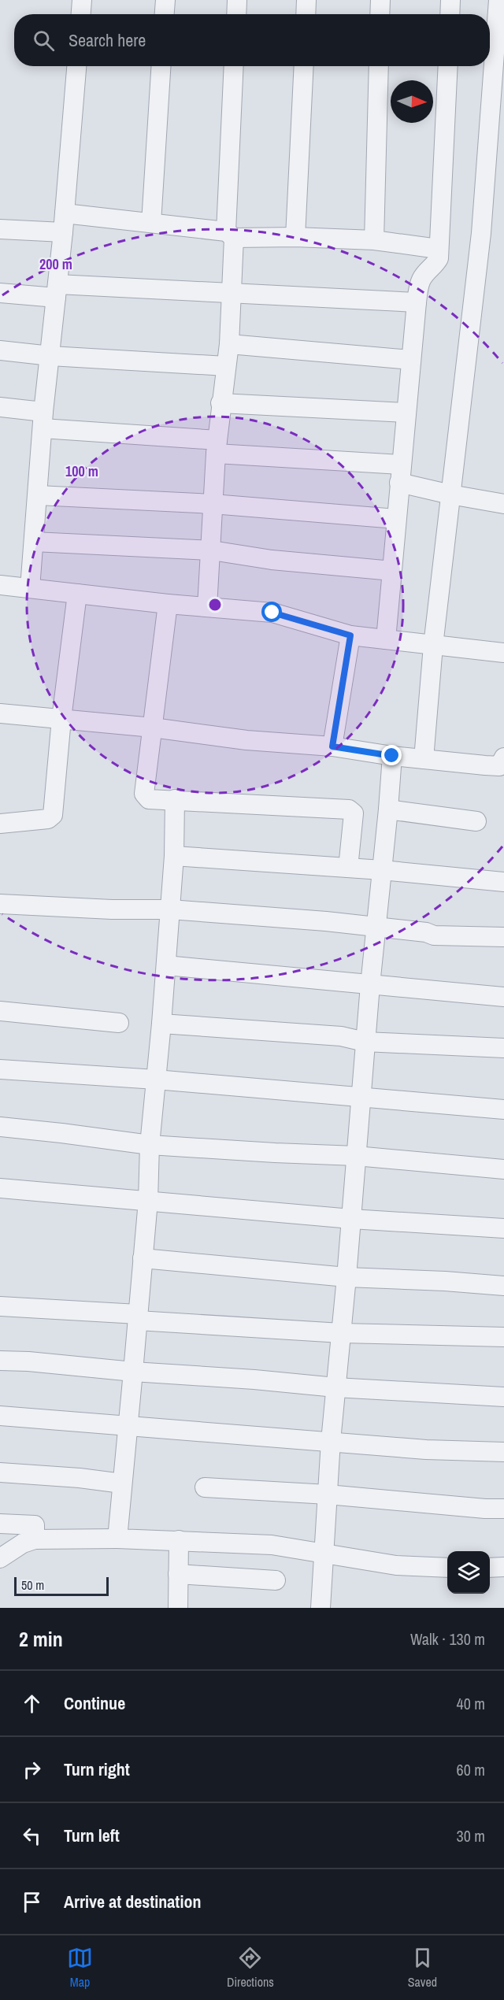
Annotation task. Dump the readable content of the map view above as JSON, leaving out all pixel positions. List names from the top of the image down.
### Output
{
  "scale_bar": "50 m",
  "north": "right",
  "page": {
    "search": "Search here",
    "scale": "50 m",
    "heading": ["2 min", "Walk · 130 m"],
    "list": [
      ["Continue", "40 m"],
      ["Turn right", "60 m"],
      ["Turn left", "30 m"],
      "Arrive at destination"
    ],
    "nav": ["Map", "Directions", "Saved"]
  },
  "rings": ["200 m", "100 m"]
}
